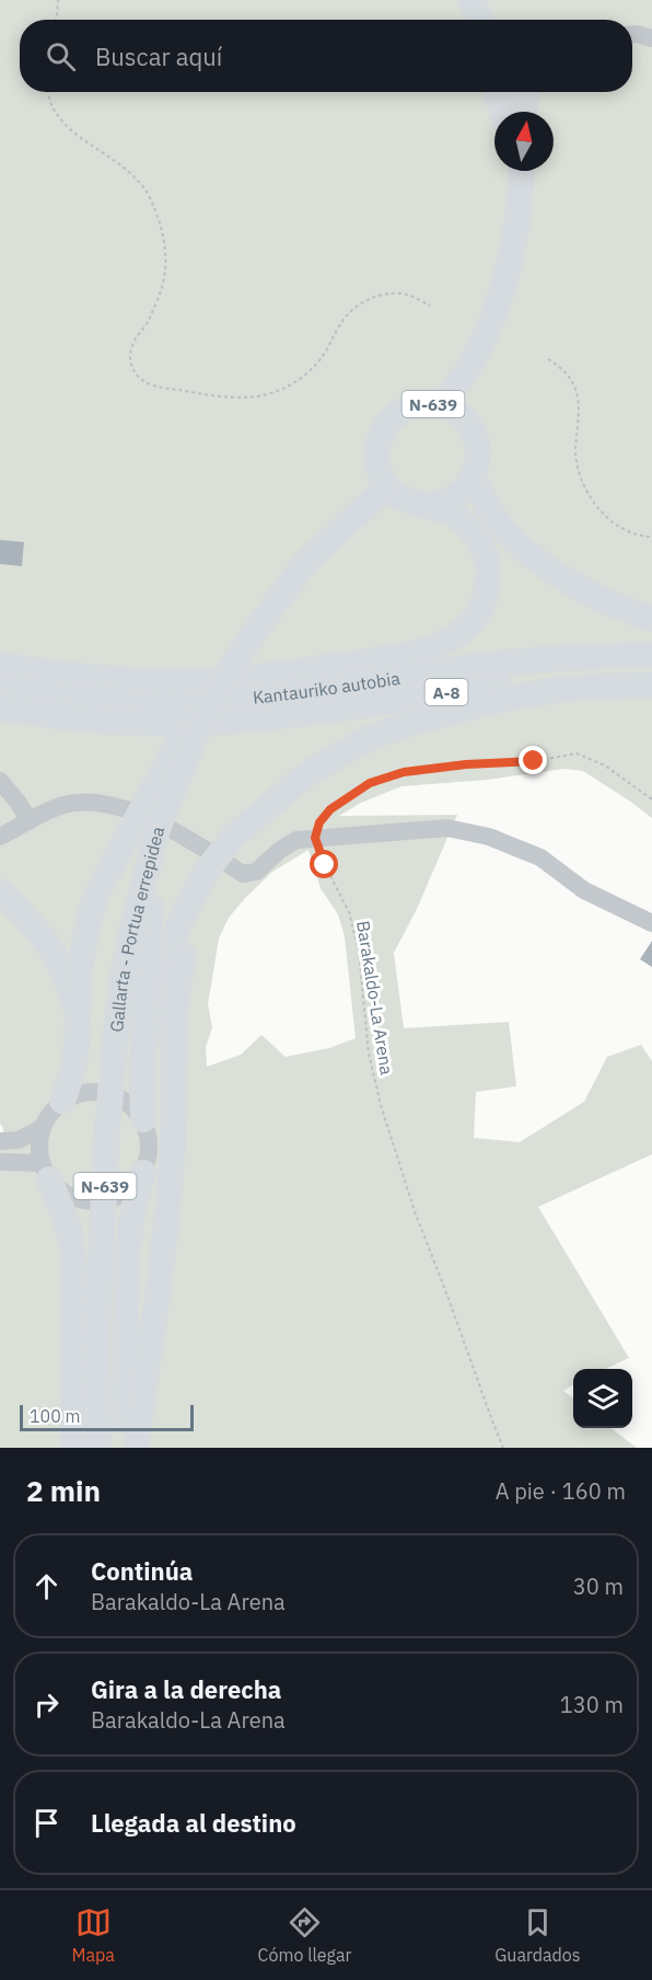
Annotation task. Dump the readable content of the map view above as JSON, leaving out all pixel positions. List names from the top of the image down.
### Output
{
  "streets": {
    "highway": [
      "N-639",
      "Kantauriko autobia",
      "A-8",
      "Gallarta - Portua errepidea"
    ],
    "path": ["Barakaldo-La Arena"]
  },
  "crossings": [
    ["N-639", "Gallarta - Portua errepidea"],
    ["Kantauriko autobia", "Gallarta - Portua errepidea"]
  ],
  "scale_bar": "100 m",
  "north": "top",
  "page": {
    "search": "Buscar aquí",
    "scale": "100 m",
    "heading": ["2 min", "A pie · 160 m"],
    "list": [
      ["Continúa", "Barakaldo-La Arena", "30 m"],
      ["Gira a la derecha", "Barakaldo-La Arena", "130 m"],
      "Llegada al destino"
    ],
    "nav": ["Mapa", "Cómo llegar", "Guardados"]
  }
}
